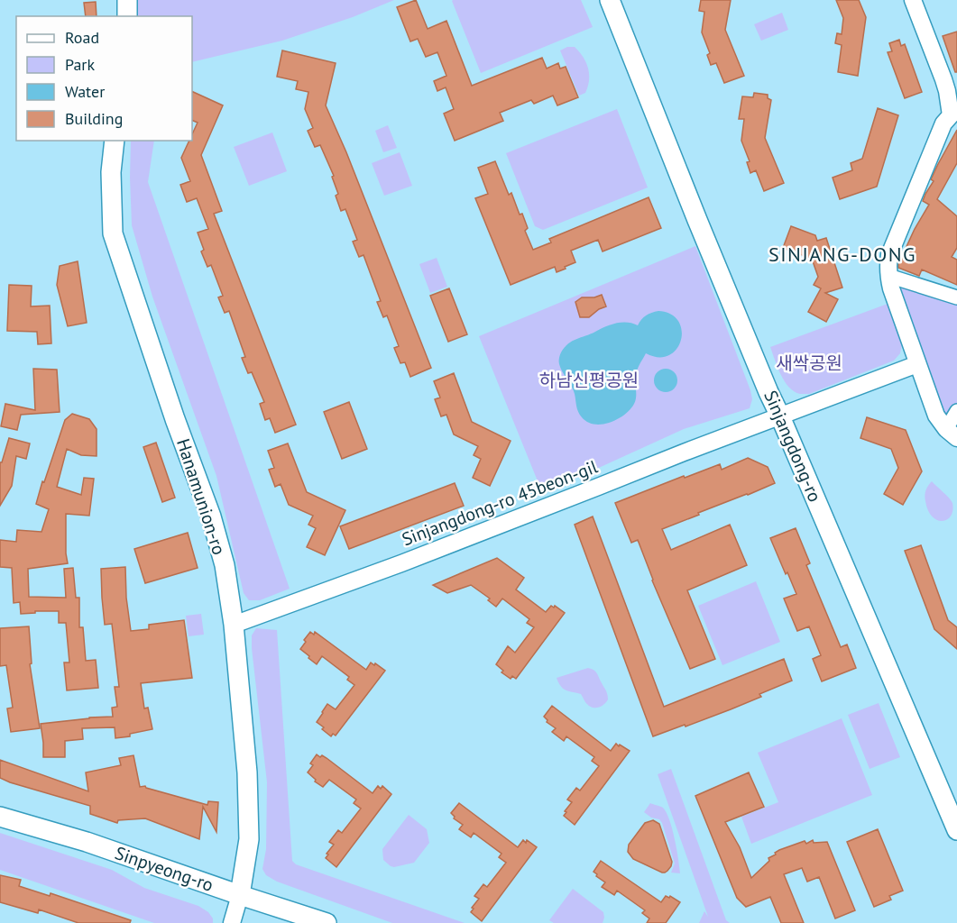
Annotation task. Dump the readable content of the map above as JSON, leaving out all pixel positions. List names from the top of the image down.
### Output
{
  "streets": {
    "main road": ["Sinjangdong-ro", "Hanamunion-ro", "Sinpyeong-ro"],
    "street": ["Sinjangdong-ro 45beon-gil"]
  },
  "crossings": [
    ["Sinjangdong-ro", "Sinjangdong-ro 45beon-gil"],
    ["Hanamunion-ro", "Sinjangdong-ro 45beon-gil"],
    ["Hanamunion-ro", "Sinpyeong-ro"]
  ],
  "districts": ["SINJANG-DONG"],
  "parks": ["새싹공원", "하남신평공원"],
  "legend": [
    "Road",
    "Park",
    "Water",
    "Building"
  ]
}
